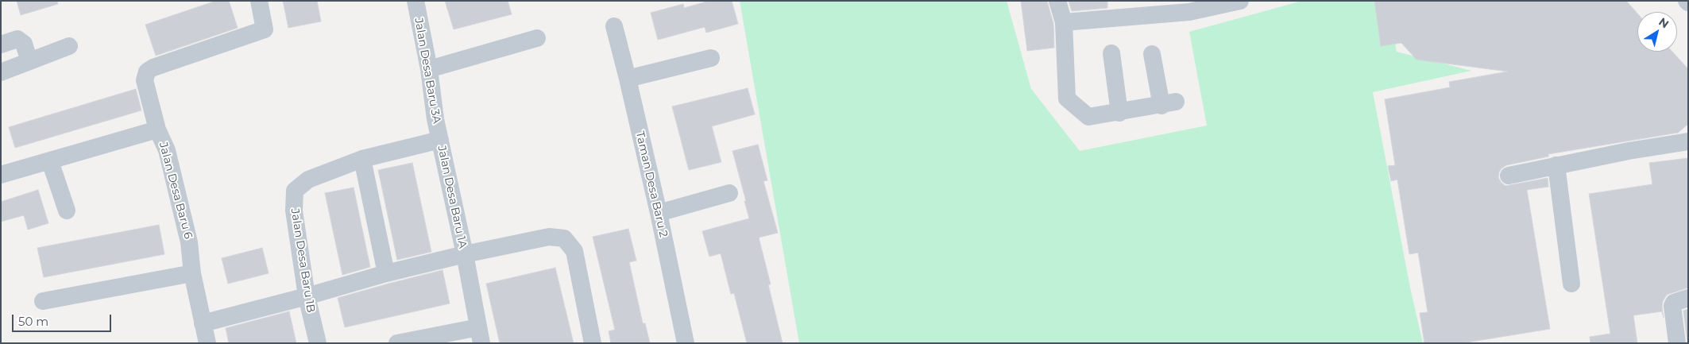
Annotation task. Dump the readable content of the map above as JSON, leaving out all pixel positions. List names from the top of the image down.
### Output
{
  "streets": {
    "street": [
      "Jalan Desa Baru 3A",
      "Taman Desa Baru 2",
      "Jalan Desa Baru 6",
      "Jalan Desa Baru 1A",
      "Jalan Desa Baru 1B"
    ]
  },
  "crossings": [
    ["Jalan Desa Baru 3A", "Jalan Desa Baru 1A"],
    ["Jalan Desa Baru 3A", "Jalan Desa Baru 1B"],
    ["Jalan Desa Baru 1A", "Jalan Desa Baru 1B"]
  ],
  "scale_bar": "50 m",
  "north": "top right"
}
